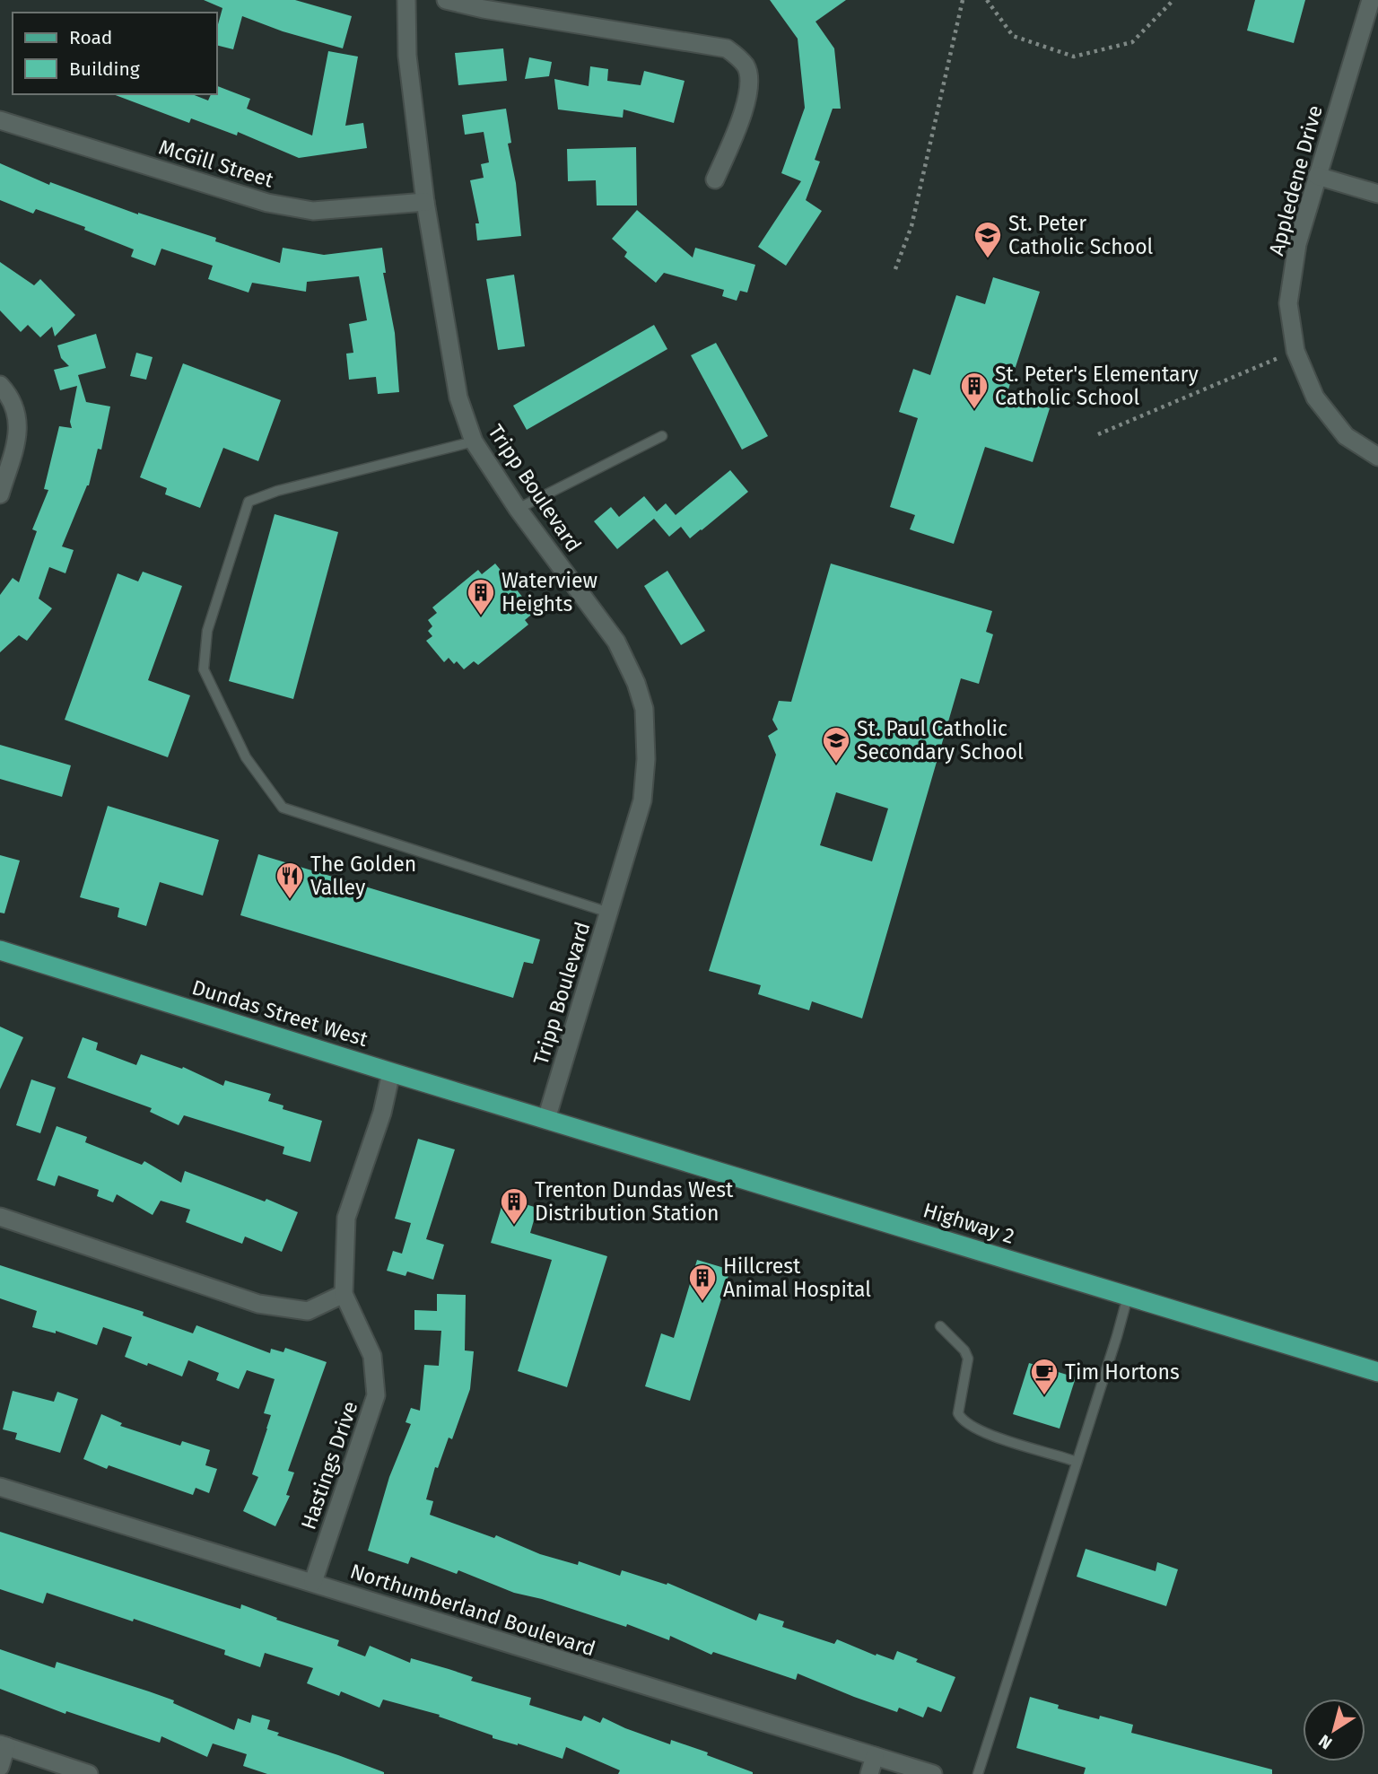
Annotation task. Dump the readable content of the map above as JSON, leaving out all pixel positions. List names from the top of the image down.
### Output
{
  "streets": {
    "main road": ["Dundas Street West", "Highway 2"],
    "street": [
      "McGill Street",
      "Appledene Drive",
      "Tripp Boulevard",
      "Hastings Drive",
      "Northumberland Boulevard"
    ]
  },
  "crossings": [
    ["McGill Street", "Tripp Boulevard"],
    ["Tripp Boulevard", "Dundas Street West"],
    ["Tripp Boulevard", "Highway 2"],
    ["Dundas Street West", "Highway 2"],
    ["Dundas Street West", "Hastings Drive"],
    ["Hastings Drive", "Northumberland Boulevard"]
  ],
  "places": {
    "school or university": ["St. Peter Catholic School", "St. Paul Catholic Secondary School"],
    "building": [
      "St. Peter's Elementary Catholic School",
      "Waterview Heights",
      "Trenton Dundas West Distribution Station",
      "Hillcrest Animal Hospital"
    ],
    "restaurant": ["The Golden Valley"],
    "cafe": ["Tim Hortons"]
  },
  "legend": ["Road", "Building"],
  "north": "bottom left"
}
